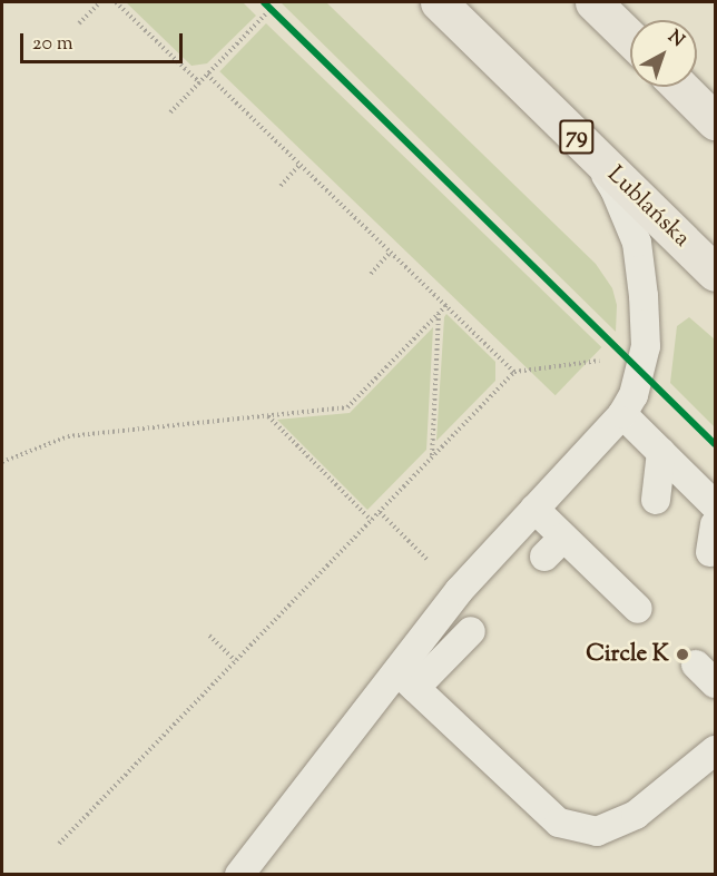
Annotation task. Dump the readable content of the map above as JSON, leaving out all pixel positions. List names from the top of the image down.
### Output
{
  "streets": {
    "main road": ["79", "Lublańska"]
  },
  "places": ["Circle K"],
  "scale_bar": "20 m",
  "north": "top right"
}
